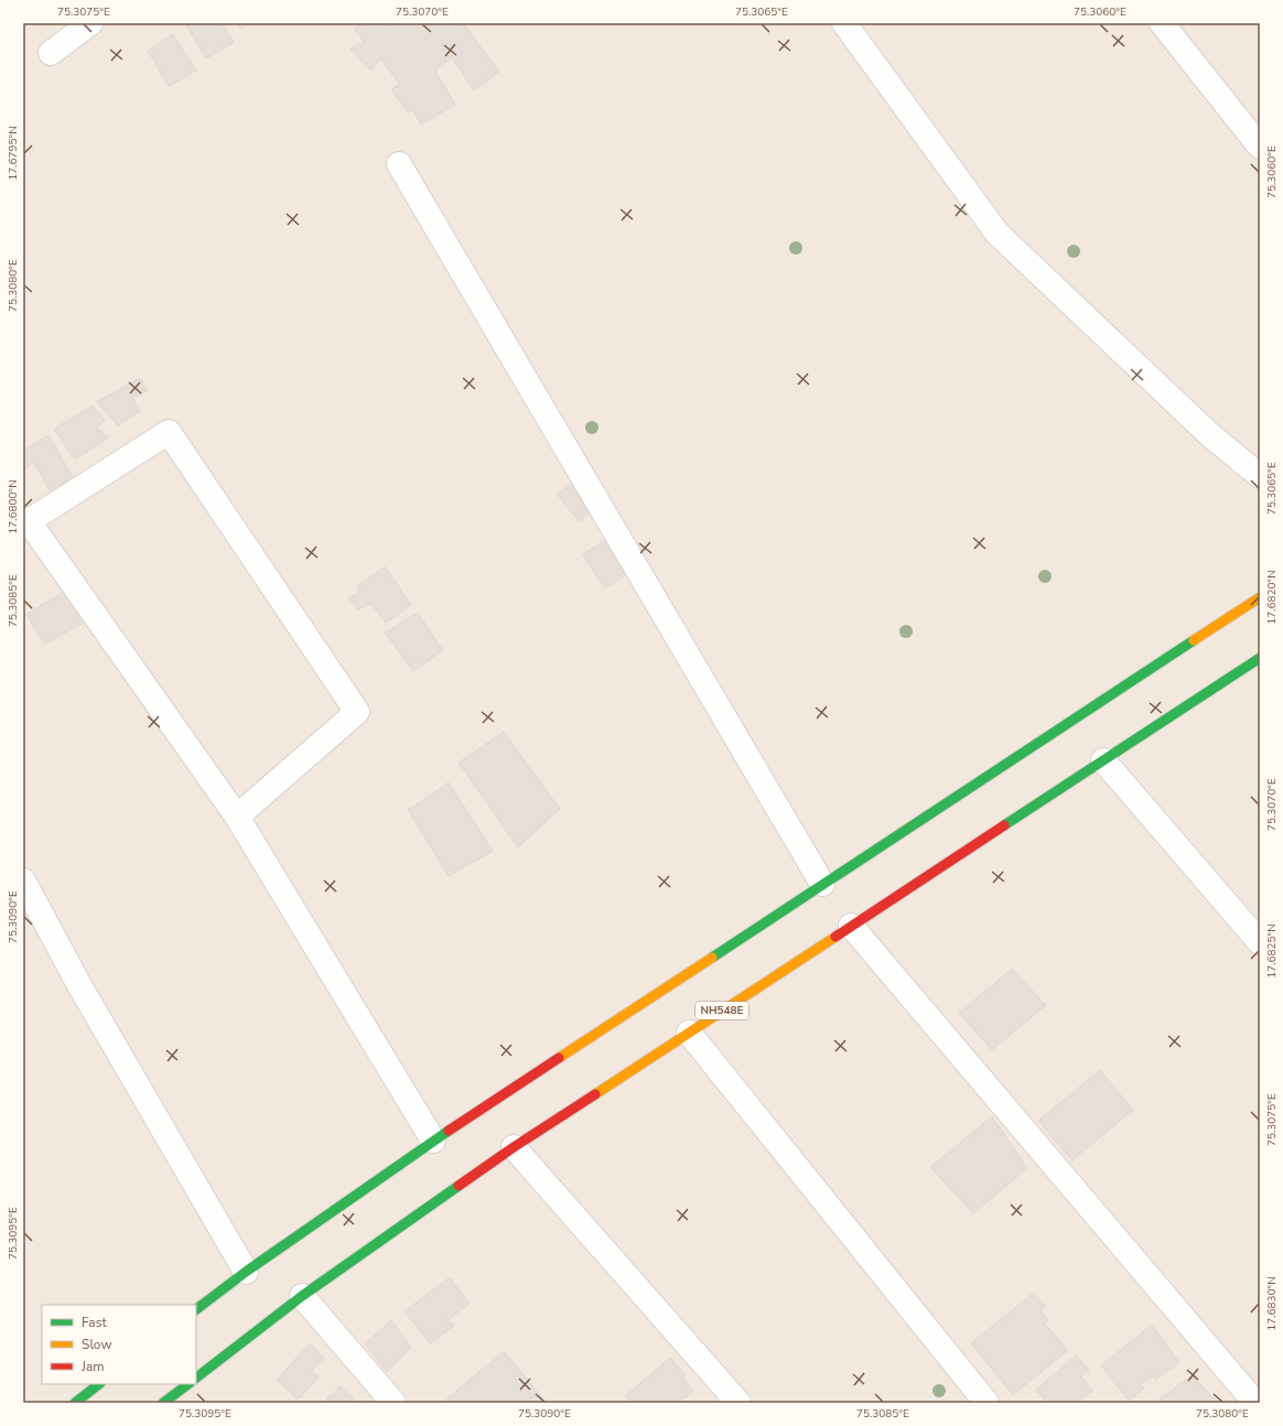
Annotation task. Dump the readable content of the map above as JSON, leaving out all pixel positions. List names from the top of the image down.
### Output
{
  "streets": {
    "highway": ["NH548E"]
  },
  "legend": ["Fast", "Slow", "Jam"],
  "coordinates": [
    "75.3075°E",
    "75.3070°E",
    "75.3065°E",
    "75.3060°E",
    "17.6795°N",
    "75.3080°E",
    "17.6800°N",
    "17.6820°N",
    "75.3085°E",
    "75.3090°E",
    "17.6825°N",
    "75.3095°E",
    "17.6830°N"
  ]
}
